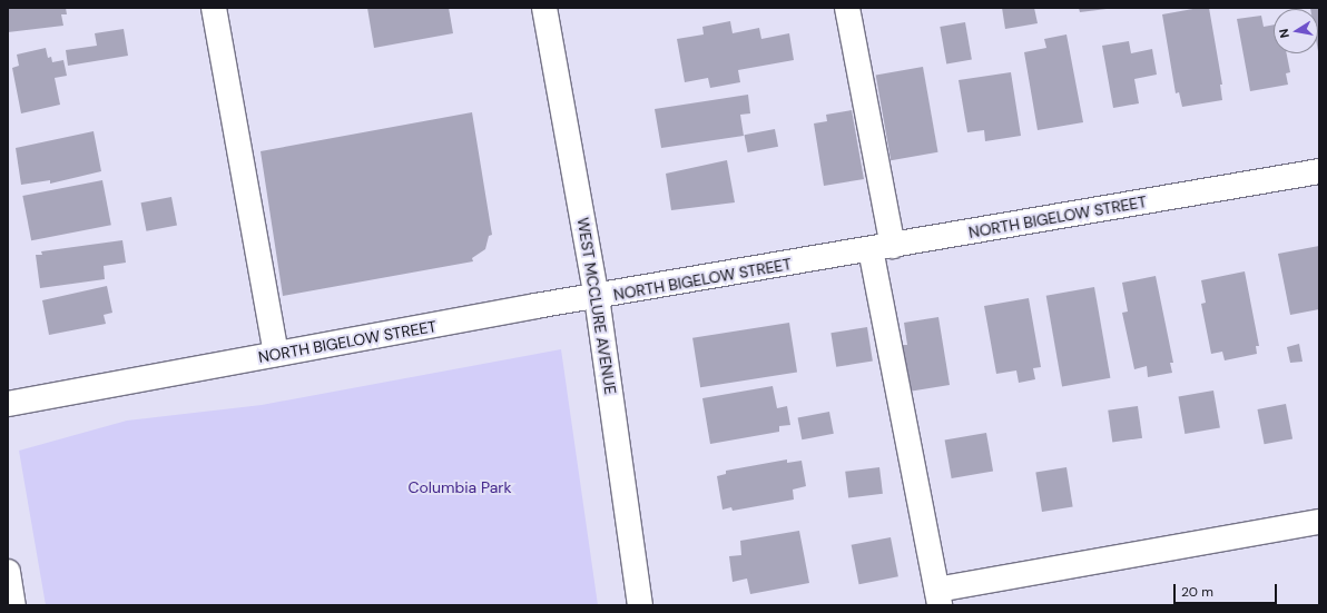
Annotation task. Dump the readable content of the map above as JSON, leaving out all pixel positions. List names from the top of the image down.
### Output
{
  "streets": {
    "street": ["NORTH BIGELOW STREET", "WEST MCCLURE AVENUE"]
  },
  "crossings": [
    ["NORTH BIGELOW STREET", "WEST MCCLURE AVENUE"]
  ],
  "parks": ["Columbia Park"],
  "scale_bar": "20 m",
  "north": "left"
}
